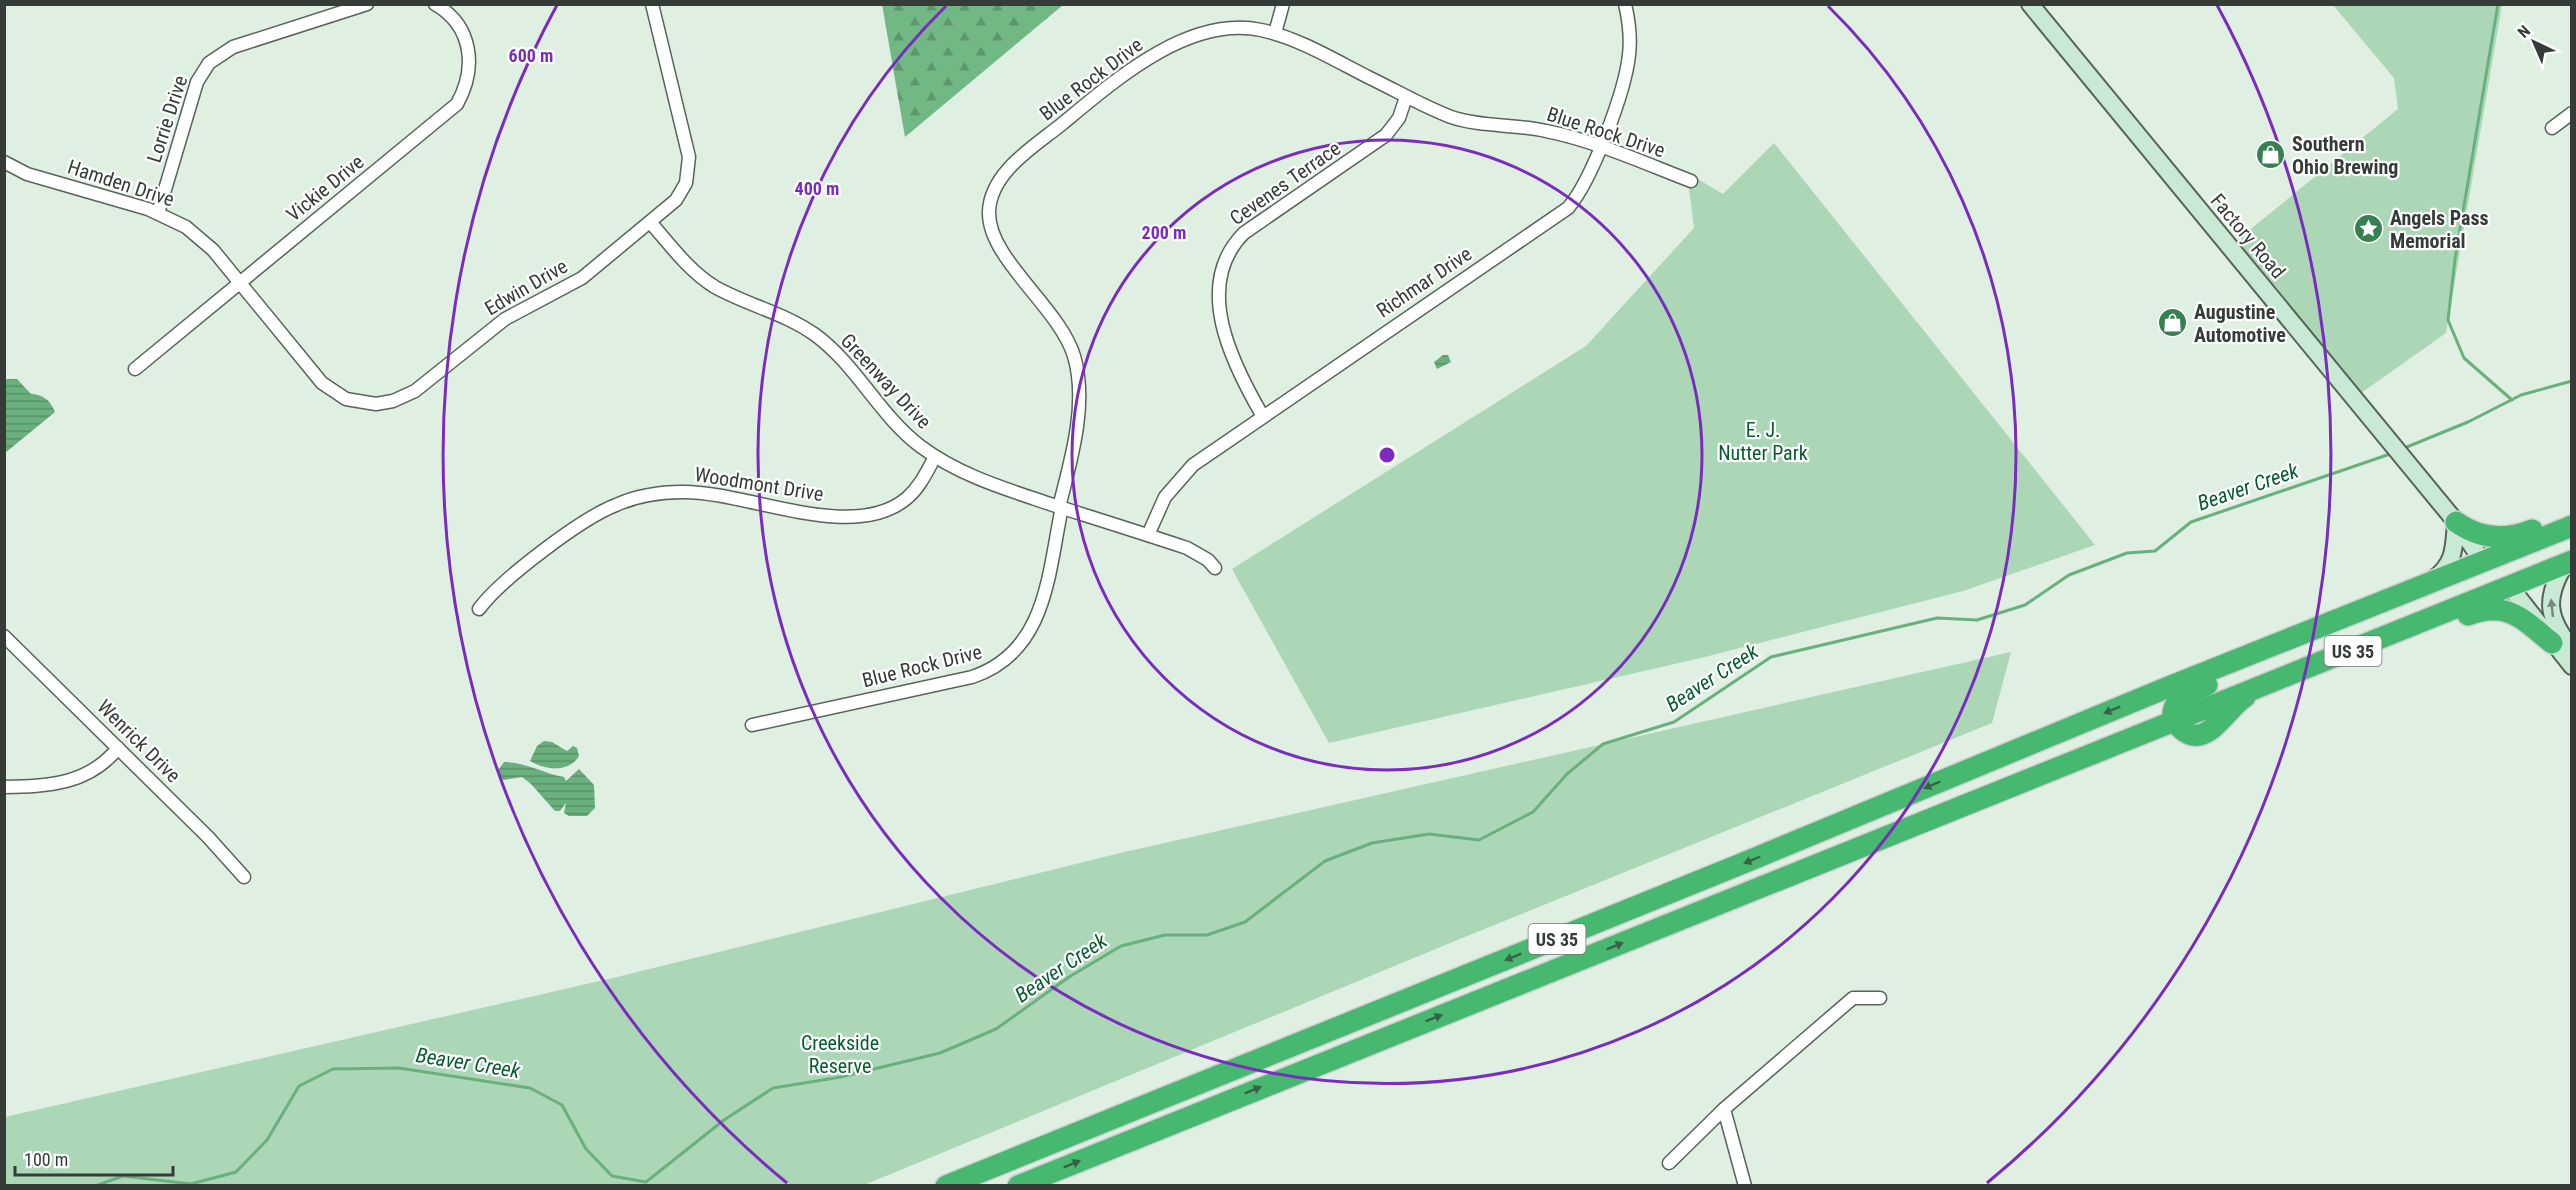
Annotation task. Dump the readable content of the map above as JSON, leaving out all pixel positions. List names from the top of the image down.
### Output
{
  "streets": {
    "highway": ["US 35"],
    "street": [
      "Blue Rock Drive",
      "Lorrie Drive",
      "Hamden Drive",
      "Cevenes Terrace",
      "Vickie Drive",
      "Factory Road",
      "Richmar Drive",
      "Edwin Drive",
      "Greenway Drive",
      "Woodmont Drive",
      "Wenrick Drive"
    ]
  },
  "crossings": [
    ["Blue Rock Drive", "Cevenes Terrace"],
    ["Blue Rock Drive", "Richmar Drive"],
    ["Blue Rock Drive", "Greenway Drive"],
    ["Lorrie Drive", "Hamden Drive"],
    ["Hamden Drive", "Vickie Drive"],
    ["Hamden Drive", "Edwin Drive"],
    ["Cevenes Terrace", "Richmar Drive"],
    ["Vickie Drive", "Edwin Drive"],
    ["Factory Road", "US 35"],
    ["Richmar Drive", "Greenway Drive"],
    ["Edwin Drive", "Greenway Drive"],
    ["Greenway Drive", "Woodmont Drive"]
  ],
  "water": ["Beaver Creek"],
  "parks": ["E. J. Nutter Park", "Creekside Reserve"],
  "places": {
    "shop": ["Southern Ohio Brewing", "Augustine Automotive"],
    "place": ["Angels Pass Memorial"]
  },
  "scale_bar": "100 m",
  "north": "top left",
  "rings": ["600 m", "400 m", "200 m"]
}
